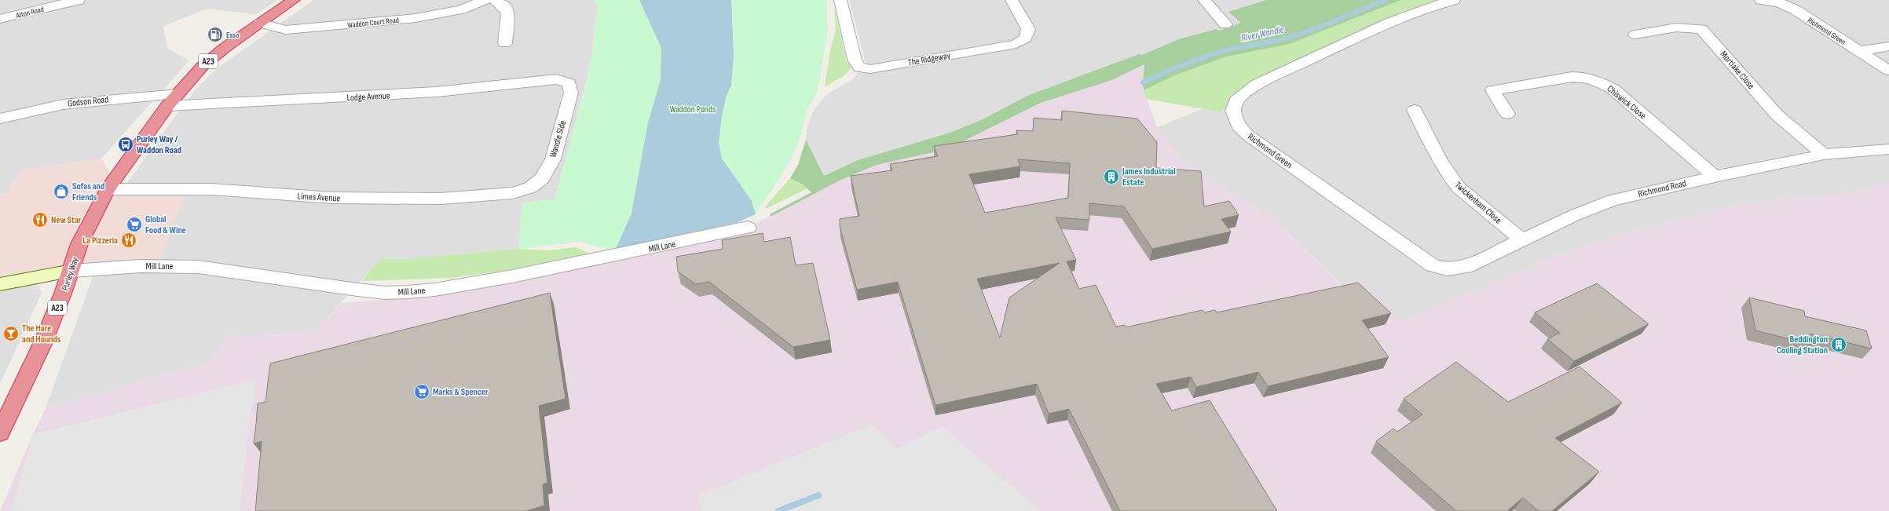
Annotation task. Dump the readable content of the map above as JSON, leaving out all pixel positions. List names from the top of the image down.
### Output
{
  "streets": {
    "highway": ["A23", "Purley Way"],
    "street": [
      "Alton Road",
      "Waddon Court Road",
      "Richmond Green",
      "The Ridgeway",
      "Mortlake Close",
      "Lodge Avenue",
      "Godson Road",
      "Chiswick Close",
      "Wandle Side",
      "Richmond Road",
      "Limes Avenue",
      "Twickenham Close",
      "Mill Lane"
    ]
  },
  "crossings": [
    ["Waddon Court Road", "A23"],
    ["Richmond Green", "Richmond Road"],
    ["A23", "Godson Road"],
    ["Mortlake Close", "Richmond Road"],
    ["Lodge Avenue", "Godson Road"],
    ["Lodge Avenue", "Wandle Side"],
    ["Lodge Avenue", "Purley Way"],
    ["Godson Road", "Purley Way"],
    ["Chiswick Close", "Richmond Road"],
    ["Wandle Side", "Limes Avenue"],
    ["Richmond Road", "Twickenham Close"],
    ["Limes Avenue", "Purley Way"],
    ["Mill Lane", "Purley Way"]
  ],
  "water": ["River Wandle"],
  "parks": ["Waddon Ponds"],
  "places": {
    "fuel station": ["Esso"],
    "bus stop": ["Purley Way / Waddon Road"],
    "building": ["James Industrial Estate", "Beddington Cooling Station"],
    "shop": ["Sofas and Friends"],
    "restaurant": ["New Star", "La Pizzeria"],
    "supermarket": ["Global Food & Wine", "Marks & Spencer"],
    "bar": ["The Hare and Hounds"]
  }
}
